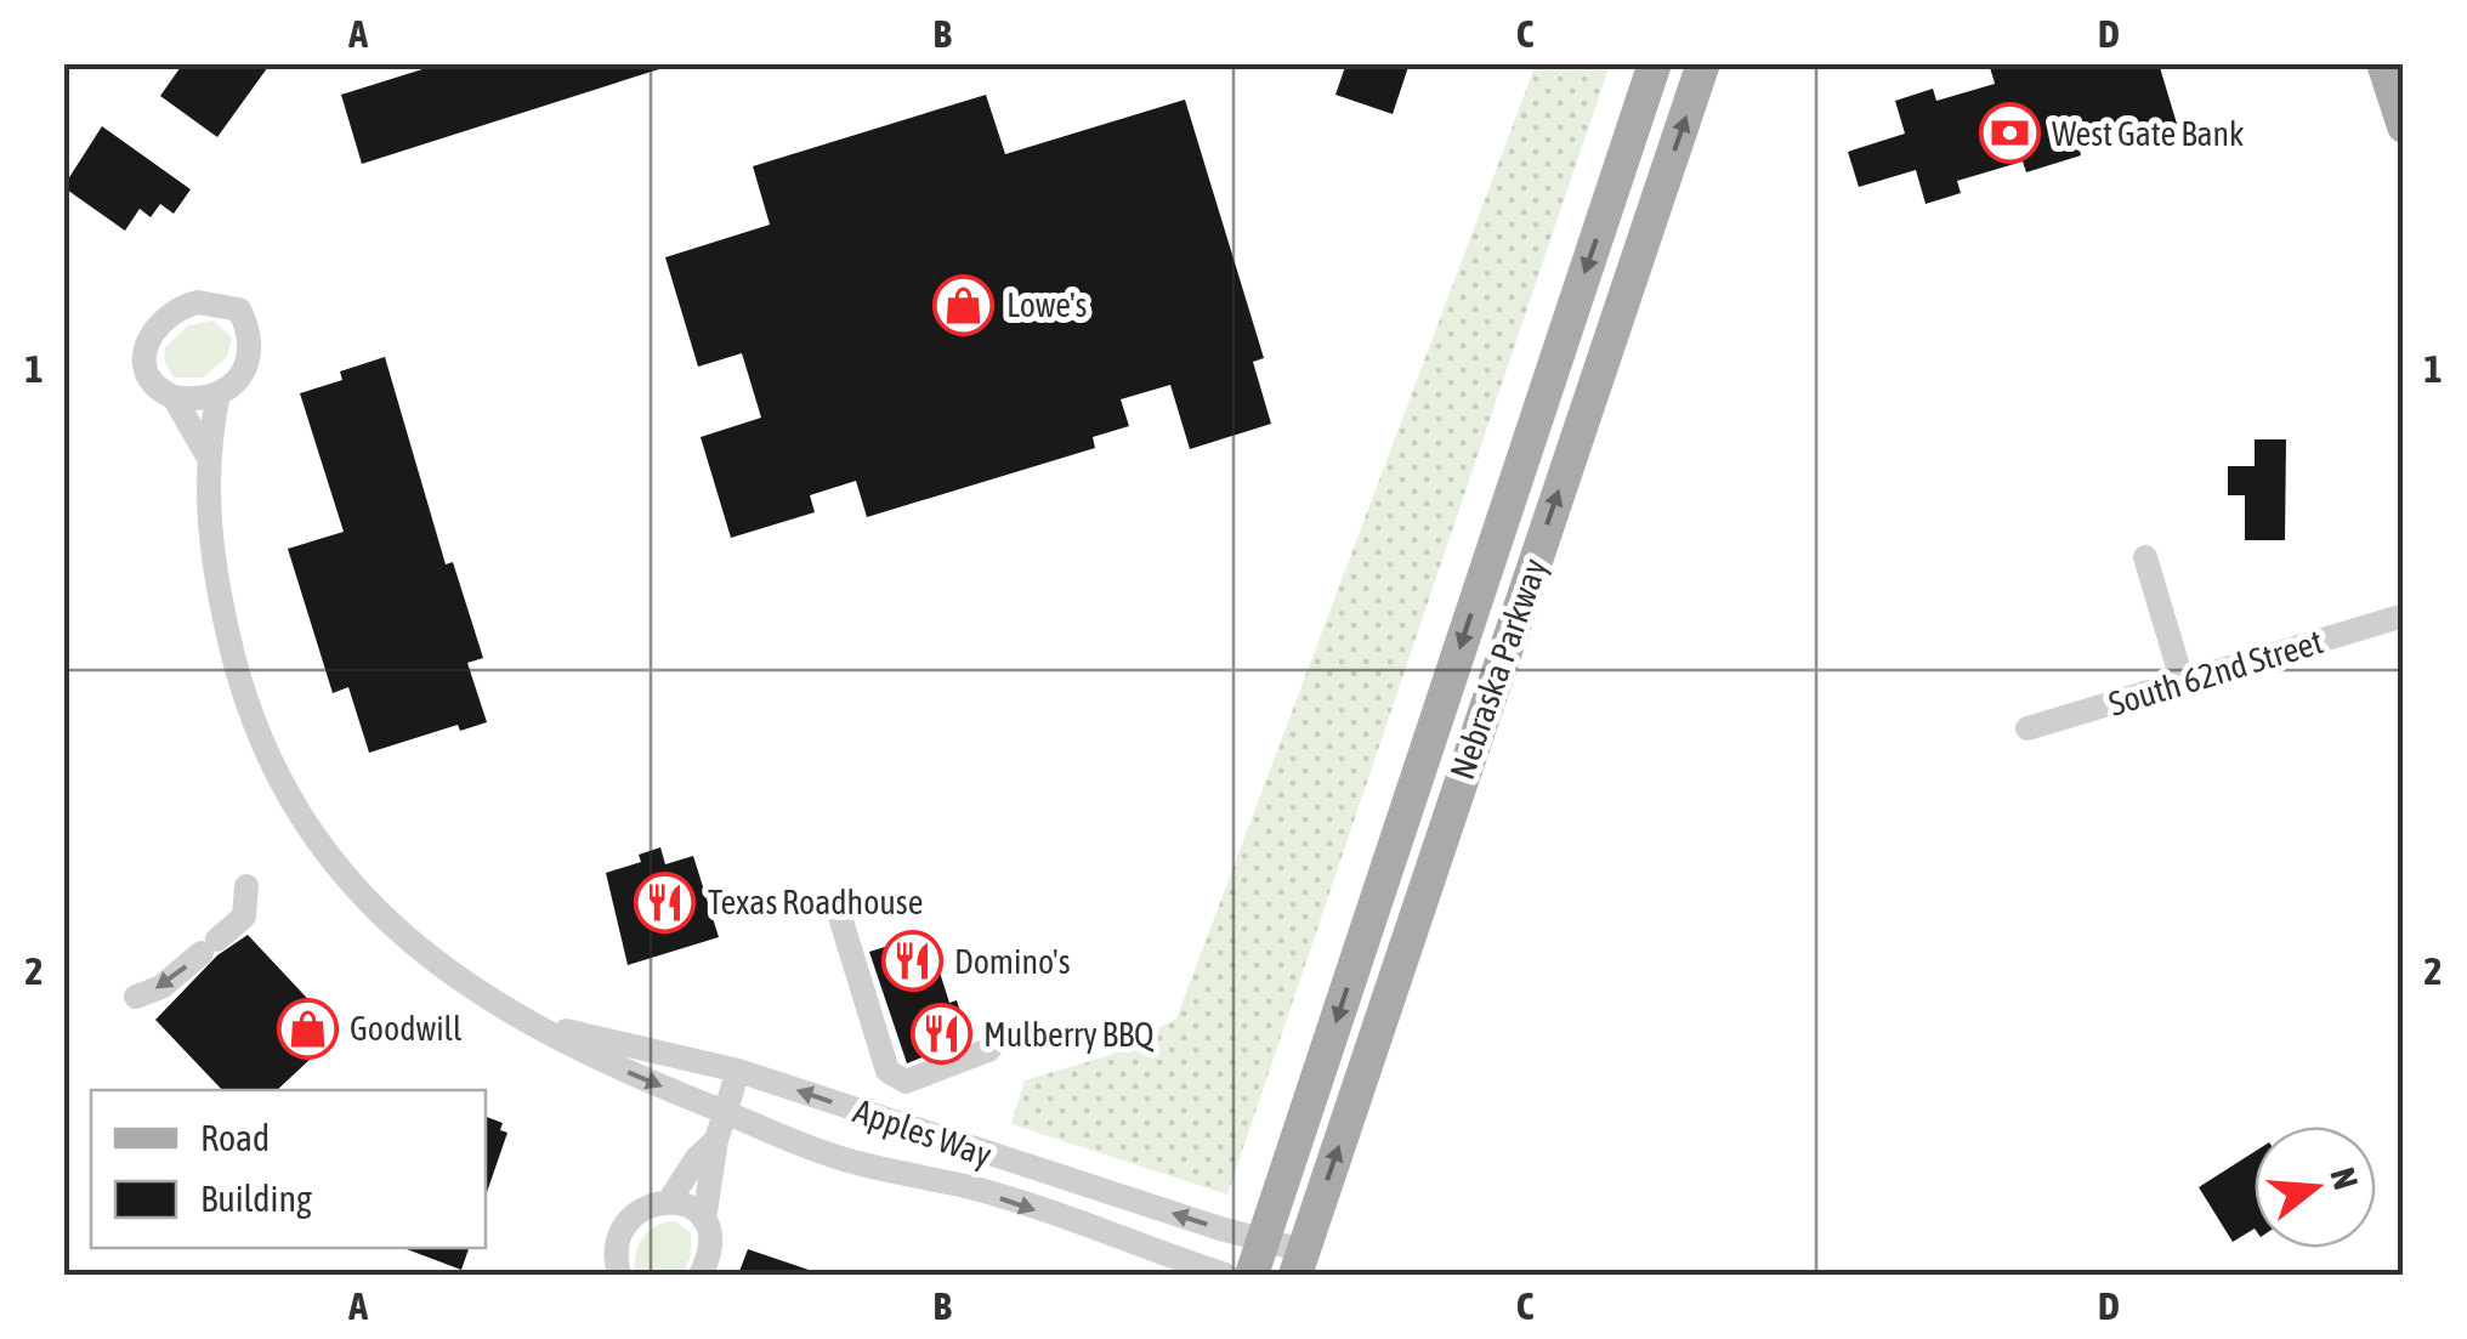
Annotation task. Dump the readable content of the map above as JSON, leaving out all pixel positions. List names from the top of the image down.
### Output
{
  "streets": {
    "main road": ["Nebraska Parkway"],
    "street": ["South 62nd Street", "Apples Way"]
  },
  "crossings": [
    ["Nebraska Parkway", "Apples Way"]
  ],
  "places": {
    "bank": ["West Gate Bank"],
    "shop": ["Lowe's", "Goodwill"],
    "restaurant": ["Texas Roadhouse", "Domino's", "Mulberry BBQ"]
  },
  "legend": ["Road", "Building"],
  "north": "right",
  "grid": {
    "columns": [
      "A",
      "B",
      "C",
      "D"
    ],
    "rows": ["1", "2"]
  }
}
